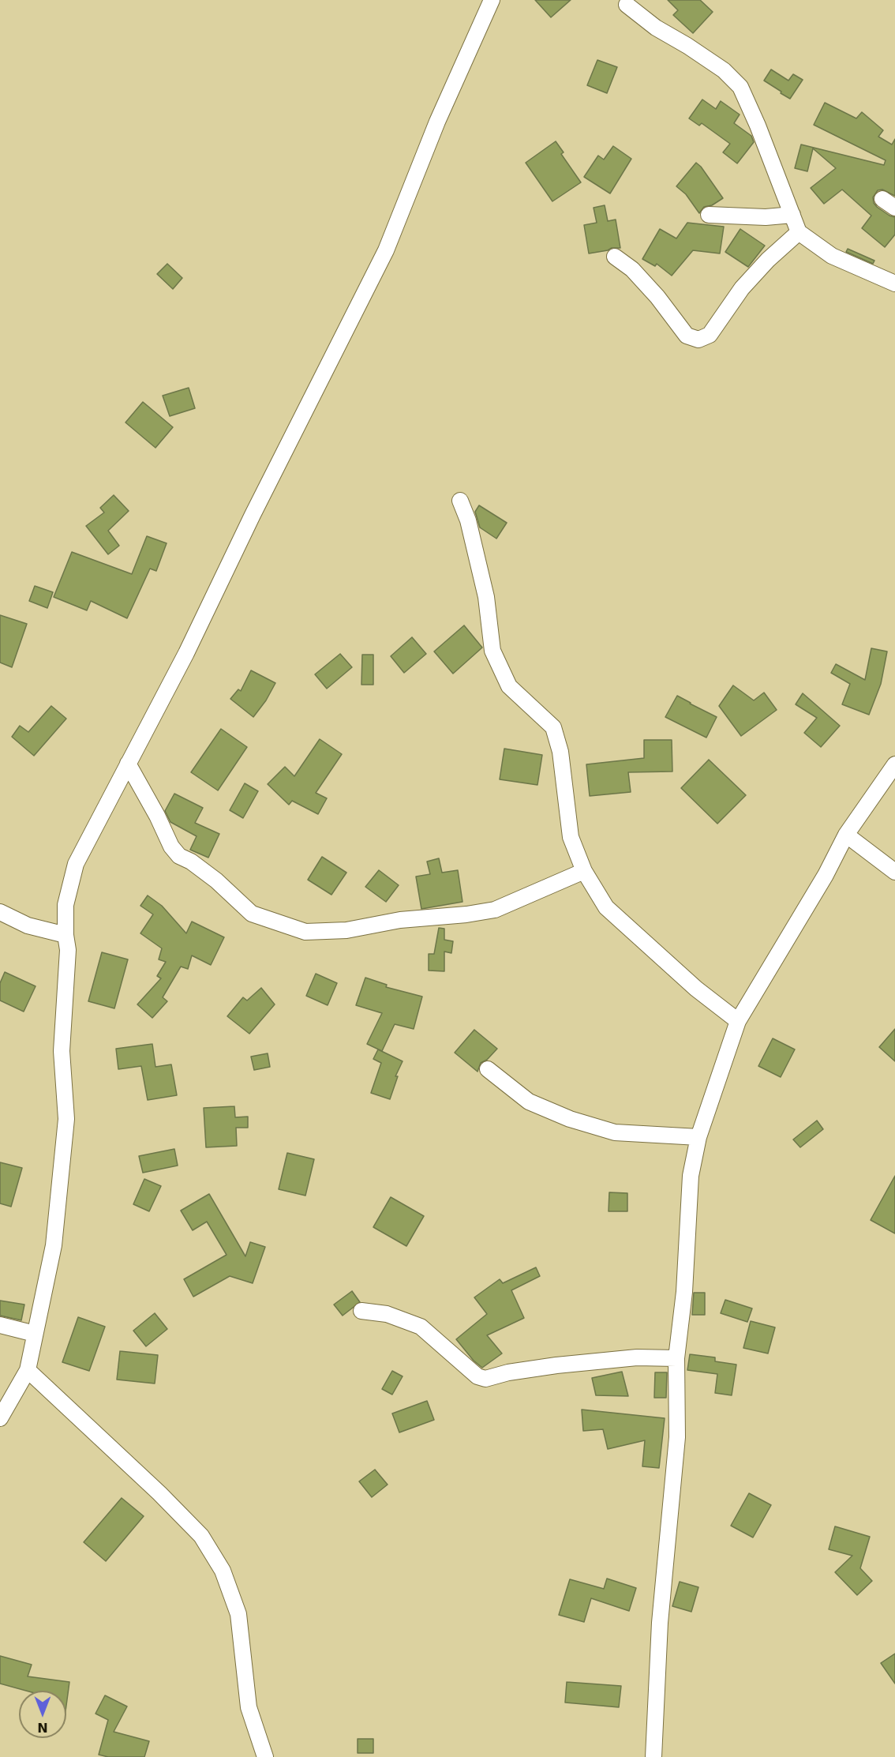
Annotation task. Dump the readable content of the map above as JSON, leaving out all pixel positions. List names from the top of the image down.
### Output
{
  "north": "bottom"
}
